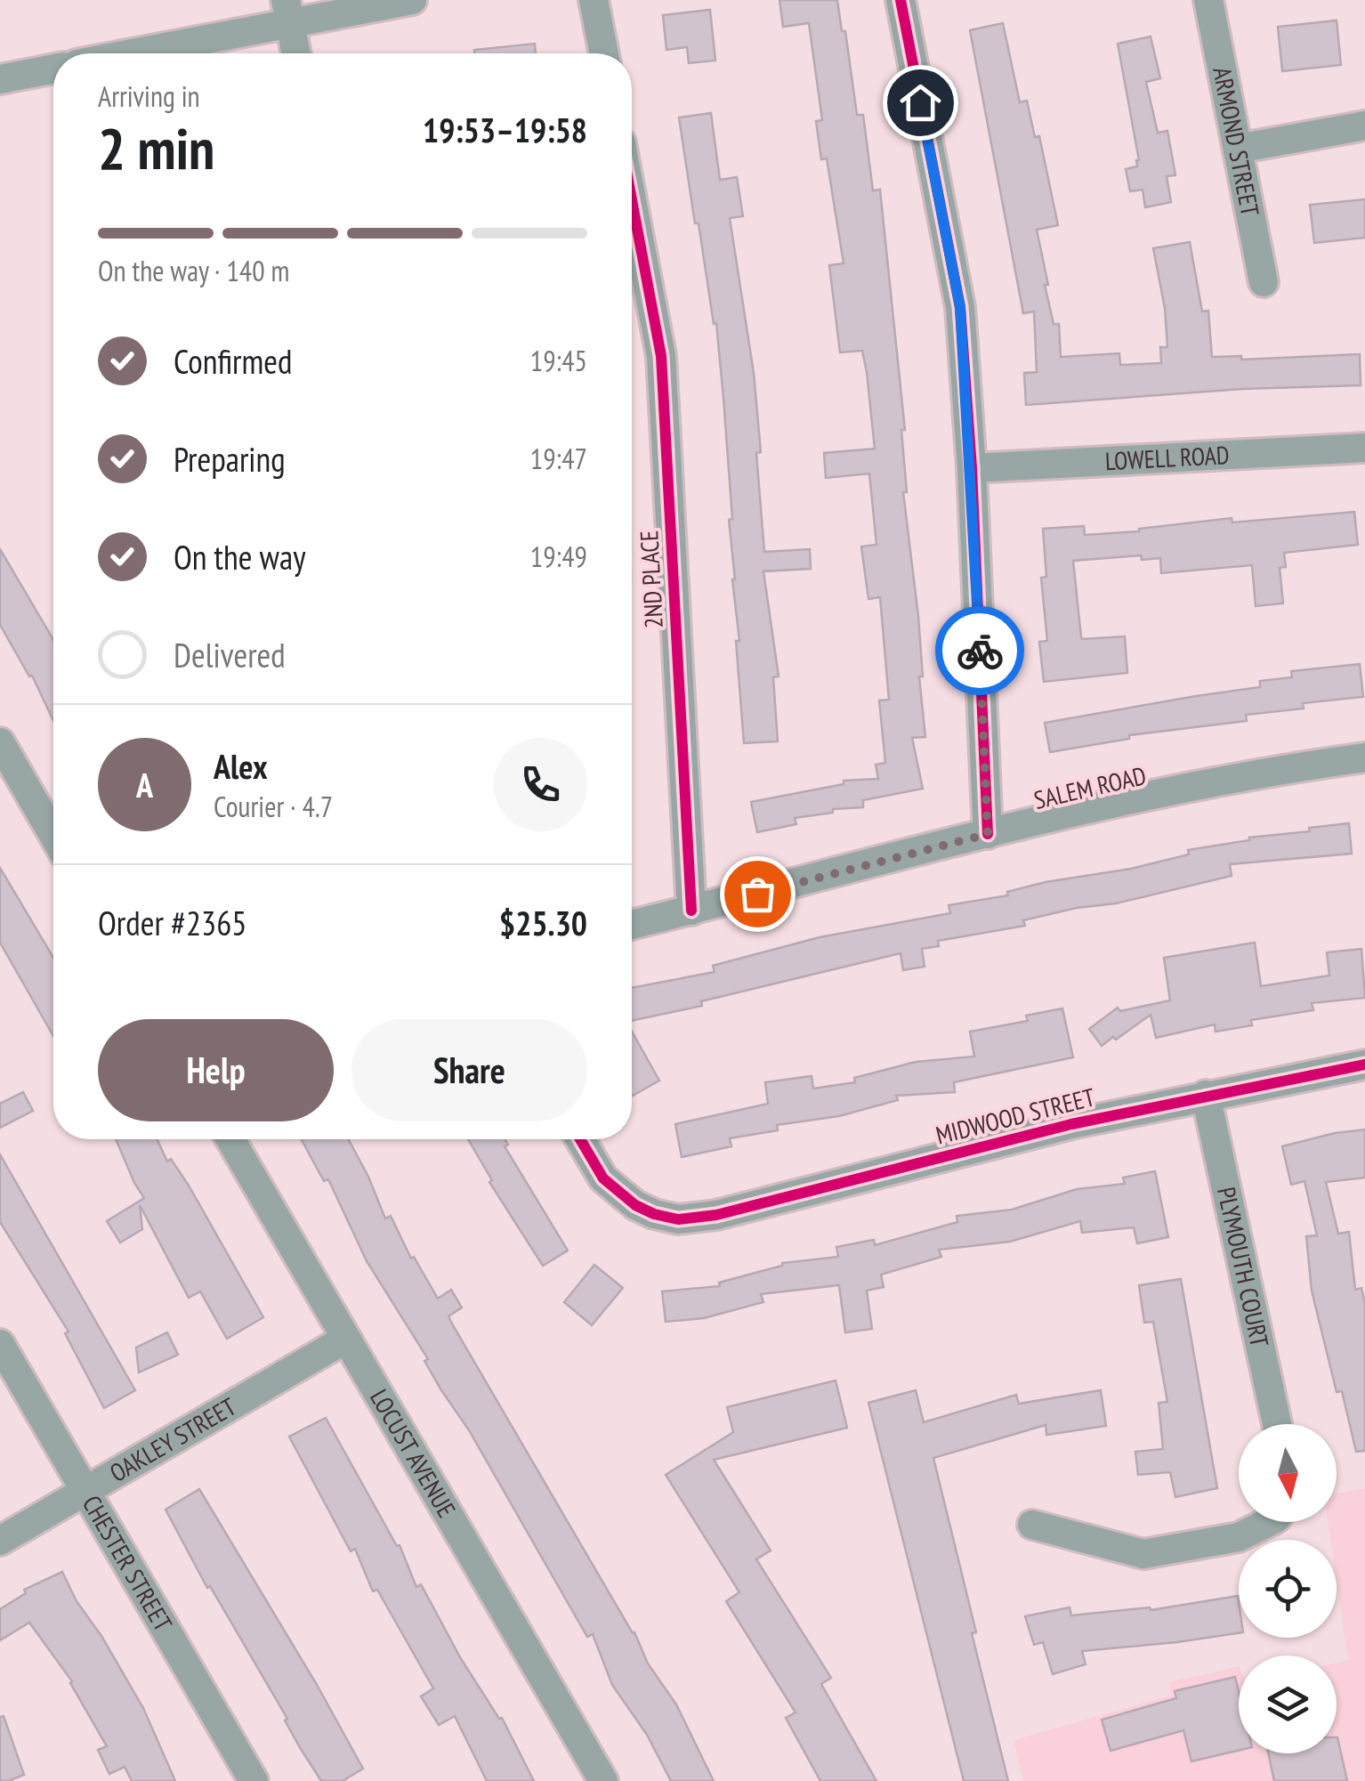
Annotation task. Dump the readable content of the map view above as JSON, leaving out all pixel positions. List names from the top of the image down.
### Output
{
  "streets": {
    "street": [
      "ARMOND STREET",
      "LOWELL ROAD",
      "2ND PLACE",
      "SALEM ROAD",
      "MIDWOOD STREET",
      "PLYMOUTH COURT",
      "OAKLEY STREET",
      "LOCUST AVENUE",
      "CHESTER STREET"
    ]
  },
  "crossings": [
    ["2ND PLACE", "SALEM ROAD"],
    ["MIDWOOD STREET", "PLYMOUTH COURT"],
    ["OAKLEY STREET", "LOCUST AVENUE"],
    ["OAKLEY STREET", "CHESTER STREET"]
  ],
  "north": "bottom",
  "page": {
    "heading": ["2 min", "Arriving in", "19:53–19:58"],
    "panel": [
      "Alex",
      "Courier · 4.7",
      "Order #2365",
      "$25.30"
    ],
    "bar": "On the way · 140 m",
    "list": [
      ["Confirmed", "19:45"],
      ["Preparing", "19:47"],
      ["On the way", "19:49"],
      "Delivered"
    ],
    "round": "A",
    "buttons": ["Help", "Share"]
  }
}
